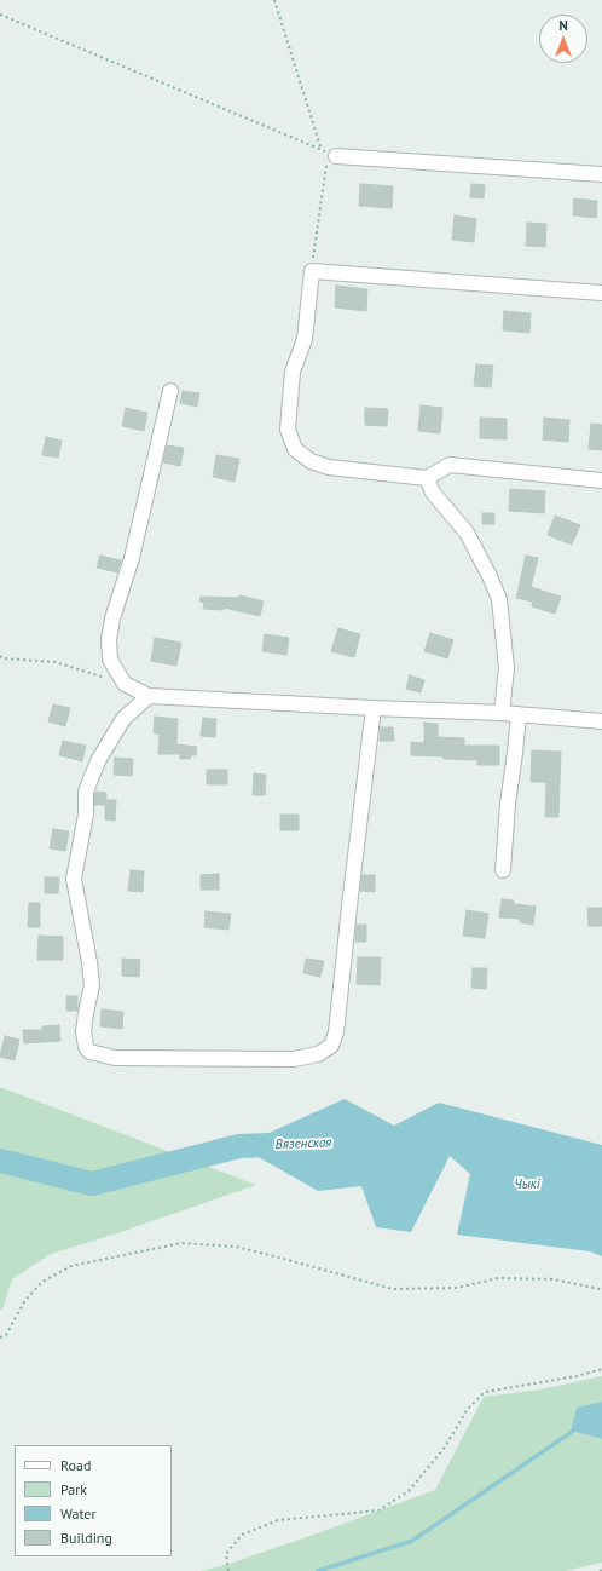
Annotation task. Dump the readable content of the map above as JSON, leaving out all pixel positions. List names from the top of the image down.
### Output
{
  "water": ["Вязенская", "Чыкі"],
  "legend": [
    "Road",
    "Park",
    "Water",
    "Building"
  ],
  "north": "top"
}
